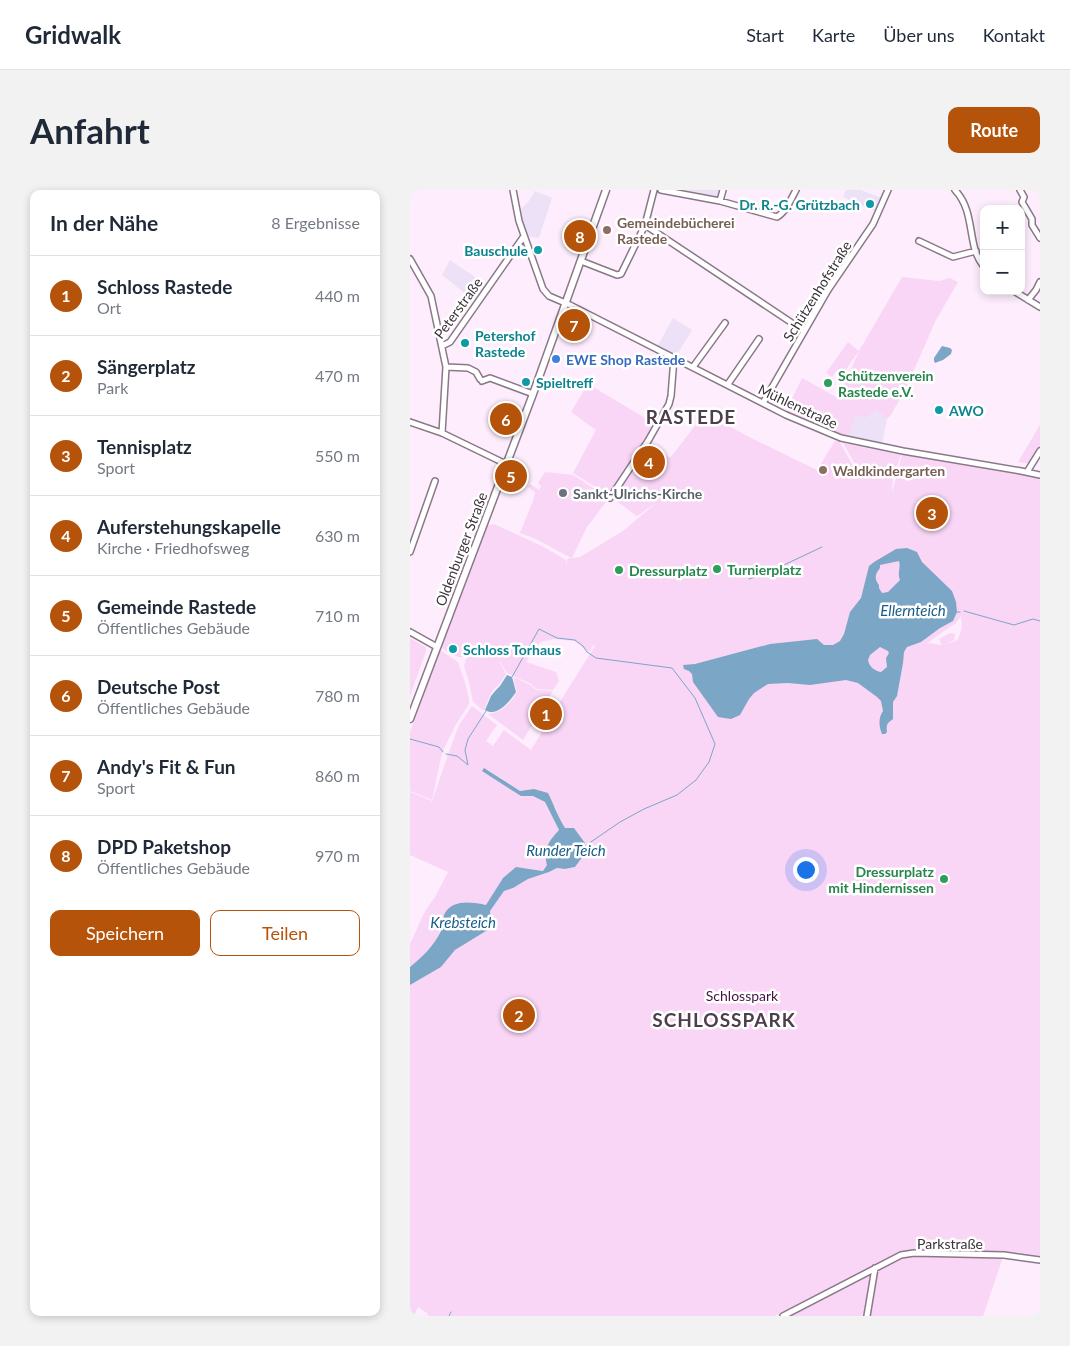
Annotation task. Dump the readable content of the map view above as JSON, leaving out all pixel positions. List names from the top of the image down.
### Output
{
  "streets": {
    "street": [
      "Schützenhofstraße",
      "Peterstraße",
      "Mühlenstraße",
      "Oldenburger Straße",
      "Parkstraße"
    ]
  },
  "crossings": [
    ["Schützenhofstraße", "Mühlenstraße"],
    ["Peterstraße", "Mühlenstraße"],
    ["Mühlenstraße", "Oldenburger Straße"]
  ],
  "districts": ["RASTEDE", "SCHLOSSPARK"],
  "water": ["Ellernteich", "Runder Teich", "Krebsteich"],
  "parks": ["Schlosspark"],
  "places": [
    "Dr. R.-G. Grützbach",
    "Gemeindebücherei Rastede",
    "Bauschule",
    "Petershof Rastede",
    "EWE Shop Rastede",
    "Spieltreff",
    "Schützenverein Rastede e.V.",
    "AWO",
    "Waldkindergarten",
    "Sankt-Ulrichs-Kirche",
    "Turnierplatz",
    "Dressurplatz",
    "Schloss Torhaus",
    "Dressurplatz mit Hindernissen"
  ],
  "page": {
    "header": "Gridwalk",
    "nav": [
      "Start",
      "Karte",
      "Über uns",
      "Kontakt"
    ],
    "buttons": [
      "Route",
      ["Speichern", "Teilen"]
    ],
    "title": "Anfahrt",
    "heading": ["In der Nähe", "8 Ergebnisse"],
    "map_buttons": ["+", "−"],
    "pins": [
      "8",
      "7",
      "6",
      "4",
      "5",
      "3",
      "1",
      "2"
    ],
    "list": [
      {
        "mark": "1",
        "name": "Schloss Rastede",
        "note": "Ort",
        "value": "440 m"
      },
      {
        "mark": "2",
        "name": "Sängerplatz",
        "note": "Park",
        "value": "470 m"
      },
      {
        "mark": "3",
        "name": "Tennisplatz",
        "note": "Sport",
        "value": "550 m"
      },
      {
        "mark": "4",
        "name": "Auferstehungskapelle",
        "note": "Kirche · Friedhofsweg",
        "value": "630 m"
      },
      {
        "mark": "5",
        "name": "Gemeinde Rastede",
        "note": "Öffentliches Gebäude",
        "value": "710 m"
      },
      {
        "mark": "6",
        "name": "Deutsche Post",
        "note": "Öffentliches Gebäude",
        "value": "780 m"
      },
      {
        "mark": "7",
        "name": "Andy's Fit & Fun",
        "note": "Sport",
        "value": "860 m"
      },
      {
        "mark": "8",
        "name": "DPD Paketshop",
        "note": "Öffentliches Gebäude",
        "value": "970 m"
      }
    ]
  }
}
